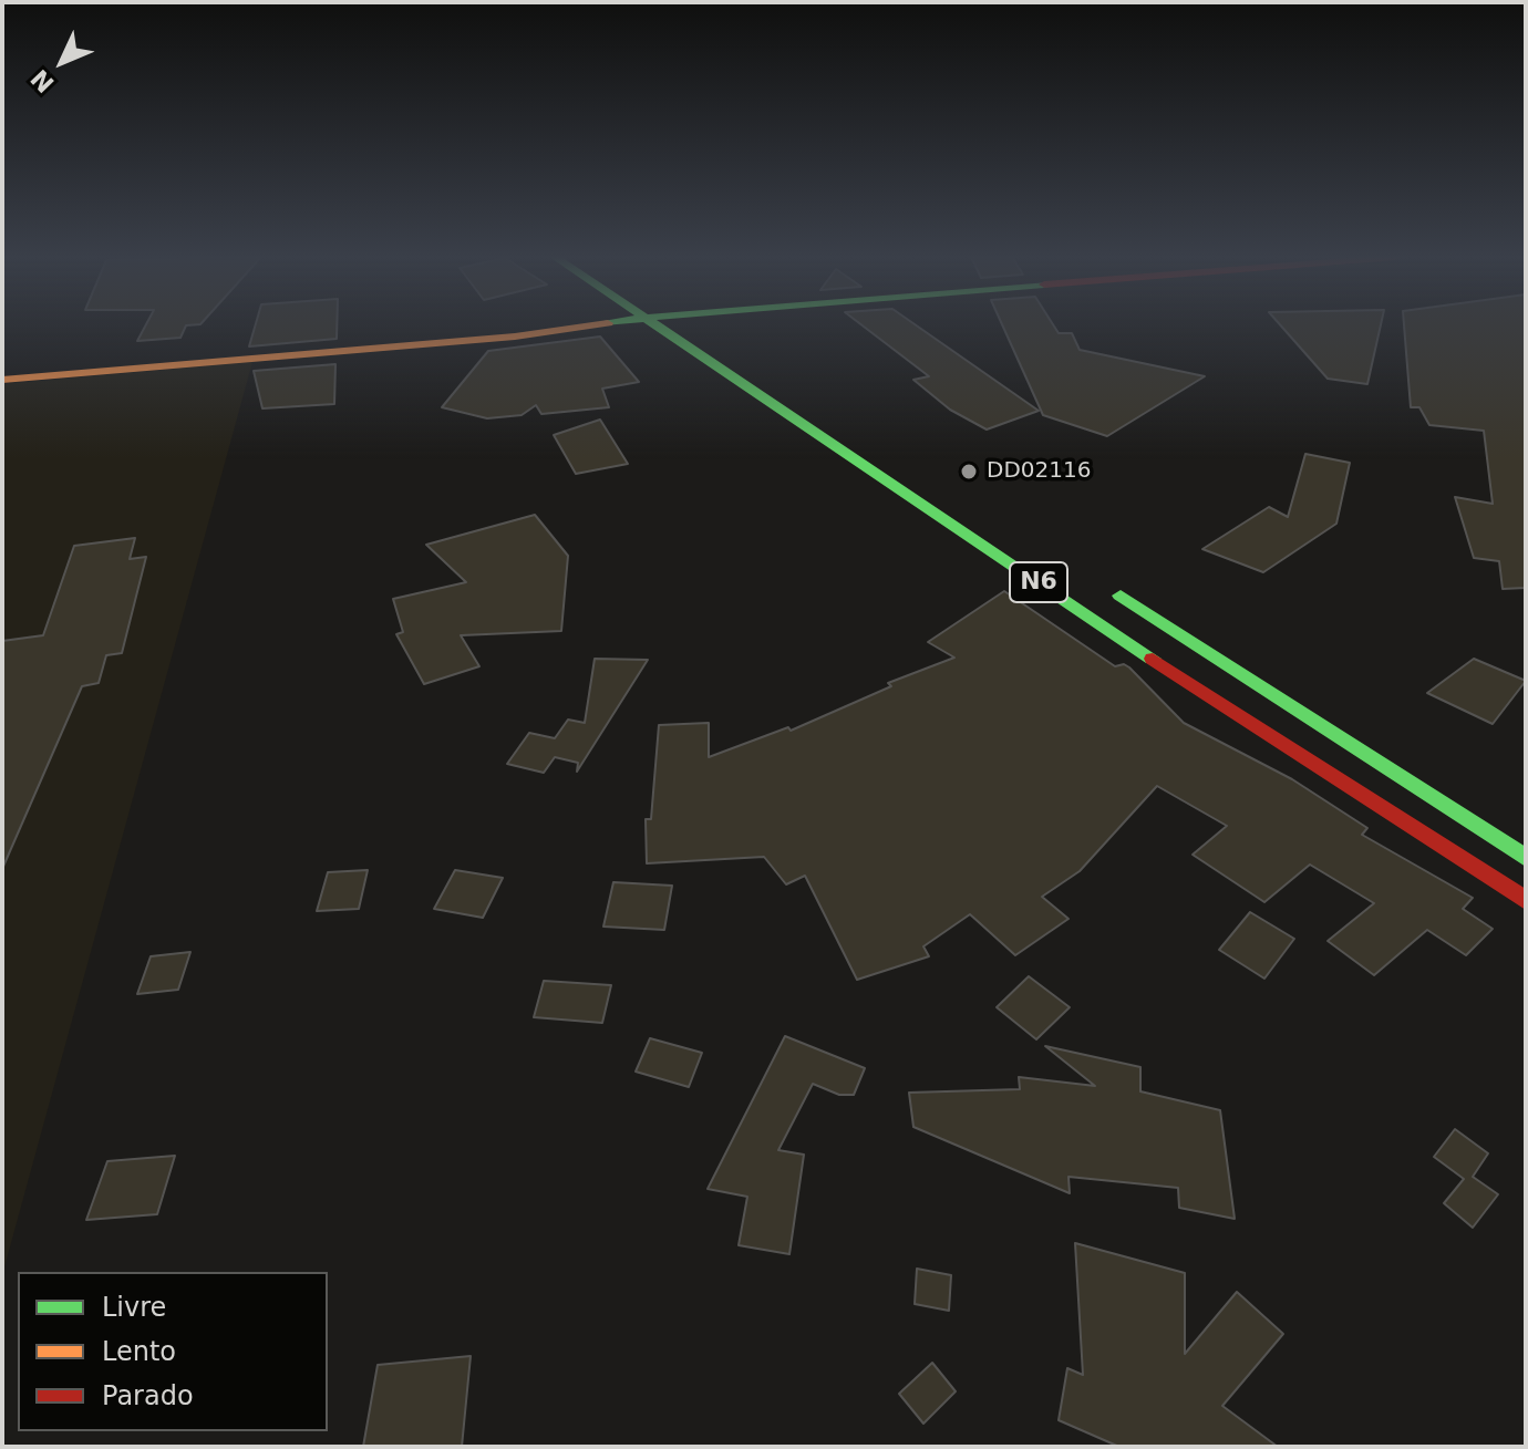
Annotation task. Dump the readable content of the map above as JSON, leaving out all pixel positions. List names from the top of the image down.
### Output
{
  "streets": {
    "main road": ["N6"]
  },
  "places": ["DD02116"],
  "legend": ["Livre", "Lento", "Parado"],
  "north": "bottom left"
}
